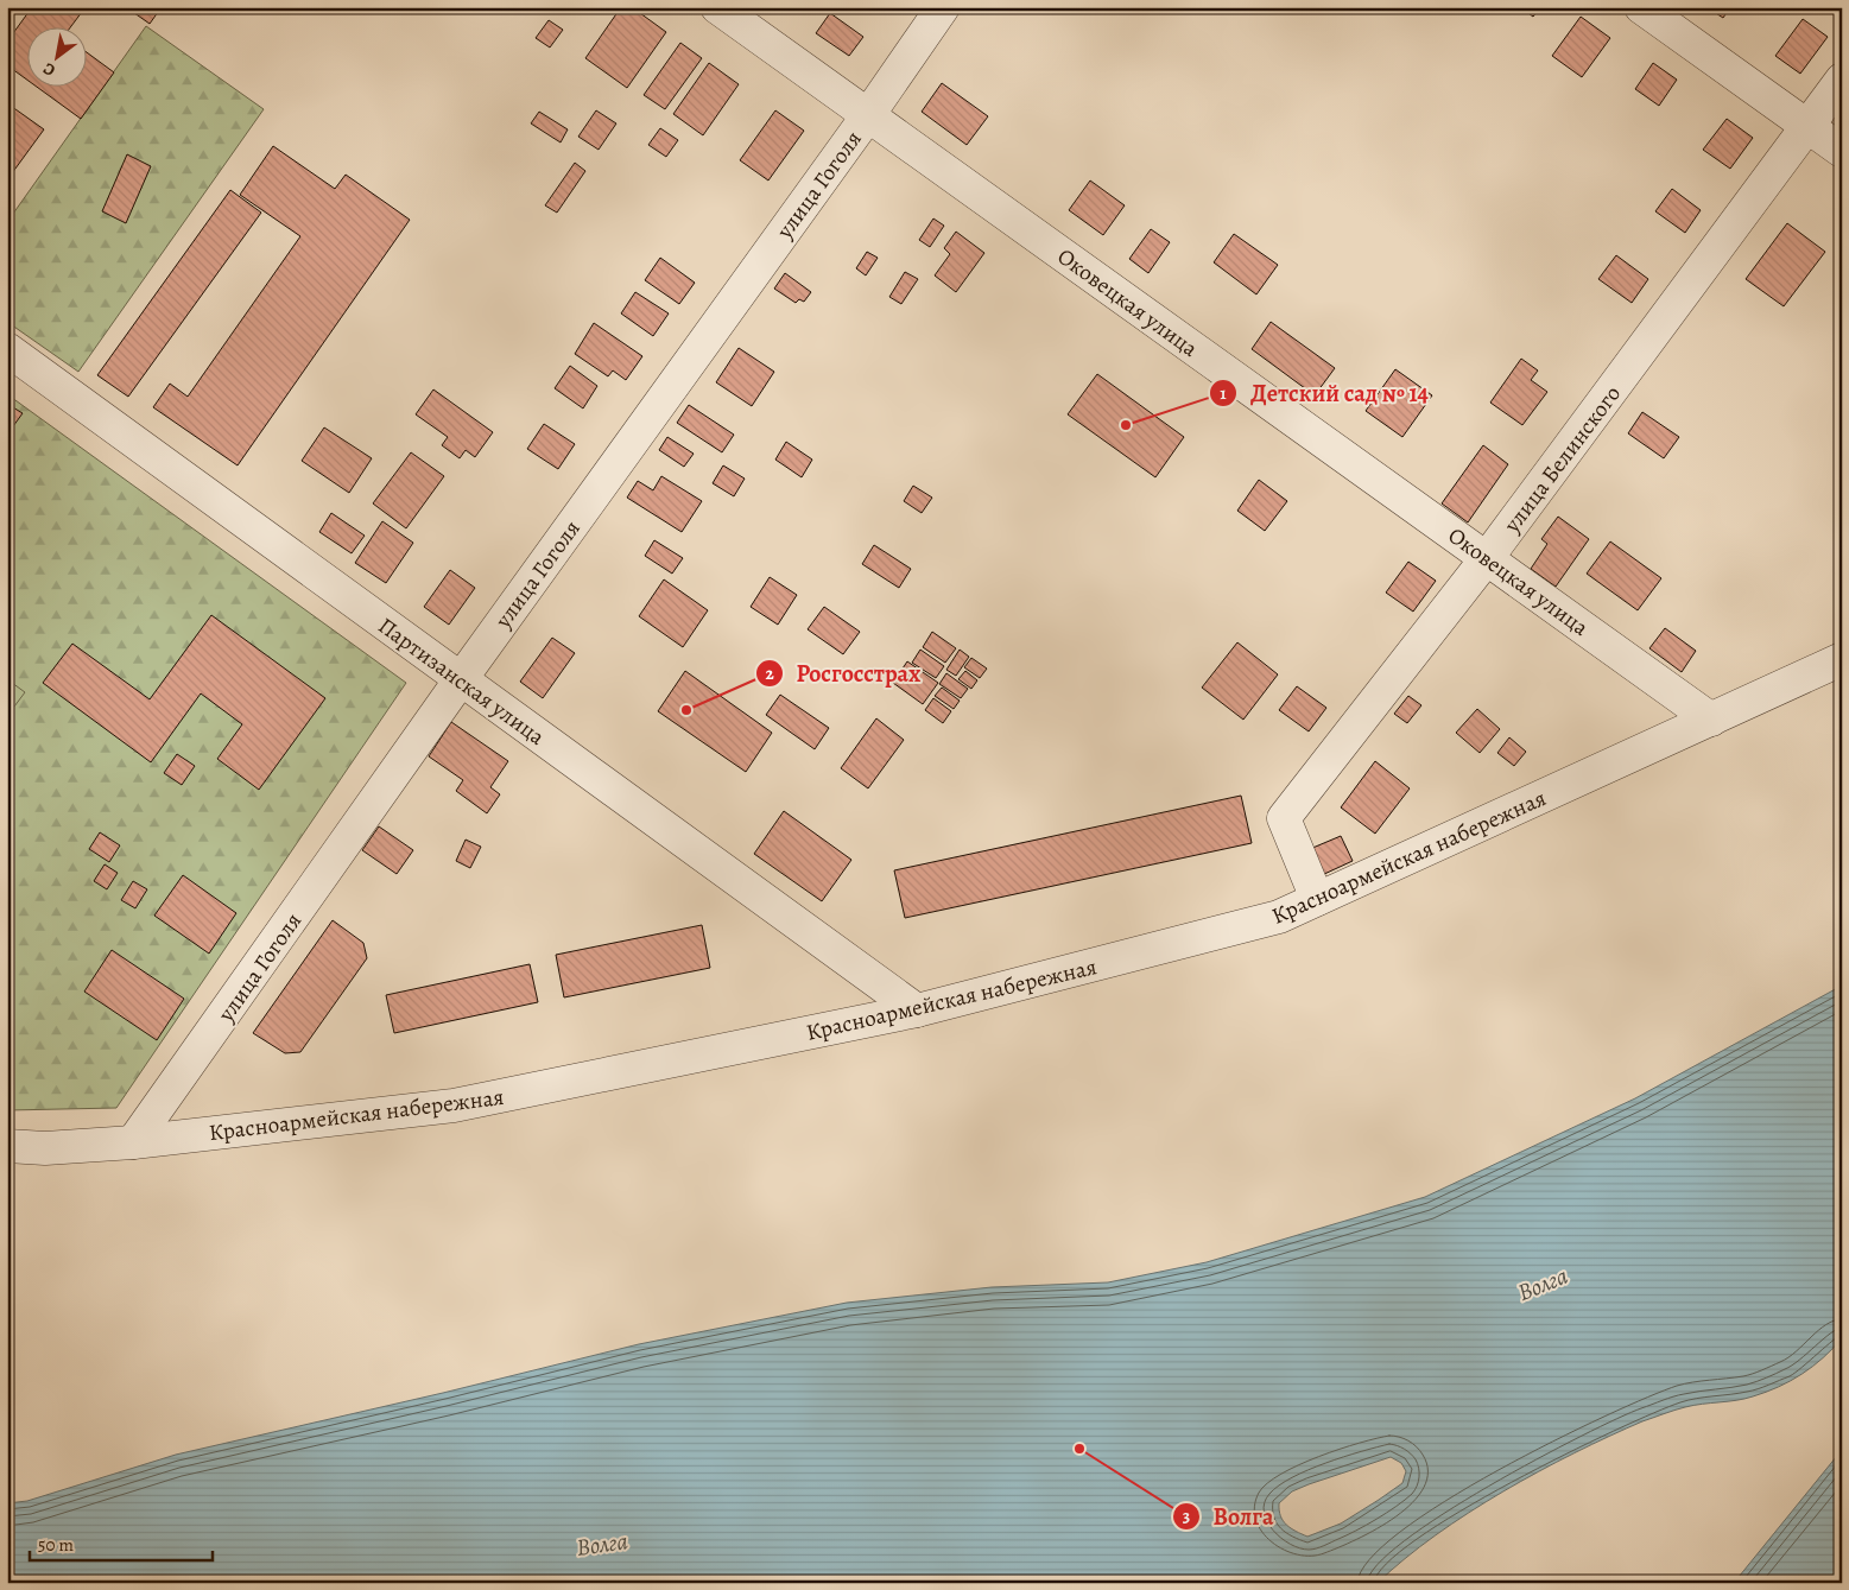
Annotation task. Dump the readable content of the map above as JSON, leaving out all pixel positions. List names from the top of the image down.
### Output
{
  "streets": {
    "street": [
      "улица Гоголя",
      "Оковецкая улица",
      "улица Белинского",
      "Партизанская улица",
      "Красноармейская набережная"
    ]
  },
  "crossings": [
    ["улица Гоголя", "Оковецкая улица"],
    ["улица Гоголя", "Партизанская улица"],
    ["улица Гоголя", "Красноармейская набережная"],
    ["Оковецкая улица", "улица Белинского"],
    ["Оковецкая улица", "Красноармейская набережная"],
    ["улица Белинского", "Красноармейская набережная"],
    ["Партизанская улица", "Красноармейская набережная"]
  ],
  "water": ["Волга"],
  "places": ["Детский сад № 14", "Росгосстрах", "Волга"],
  "scale_bar": "50 m",
  "north": "bottom left"
}
